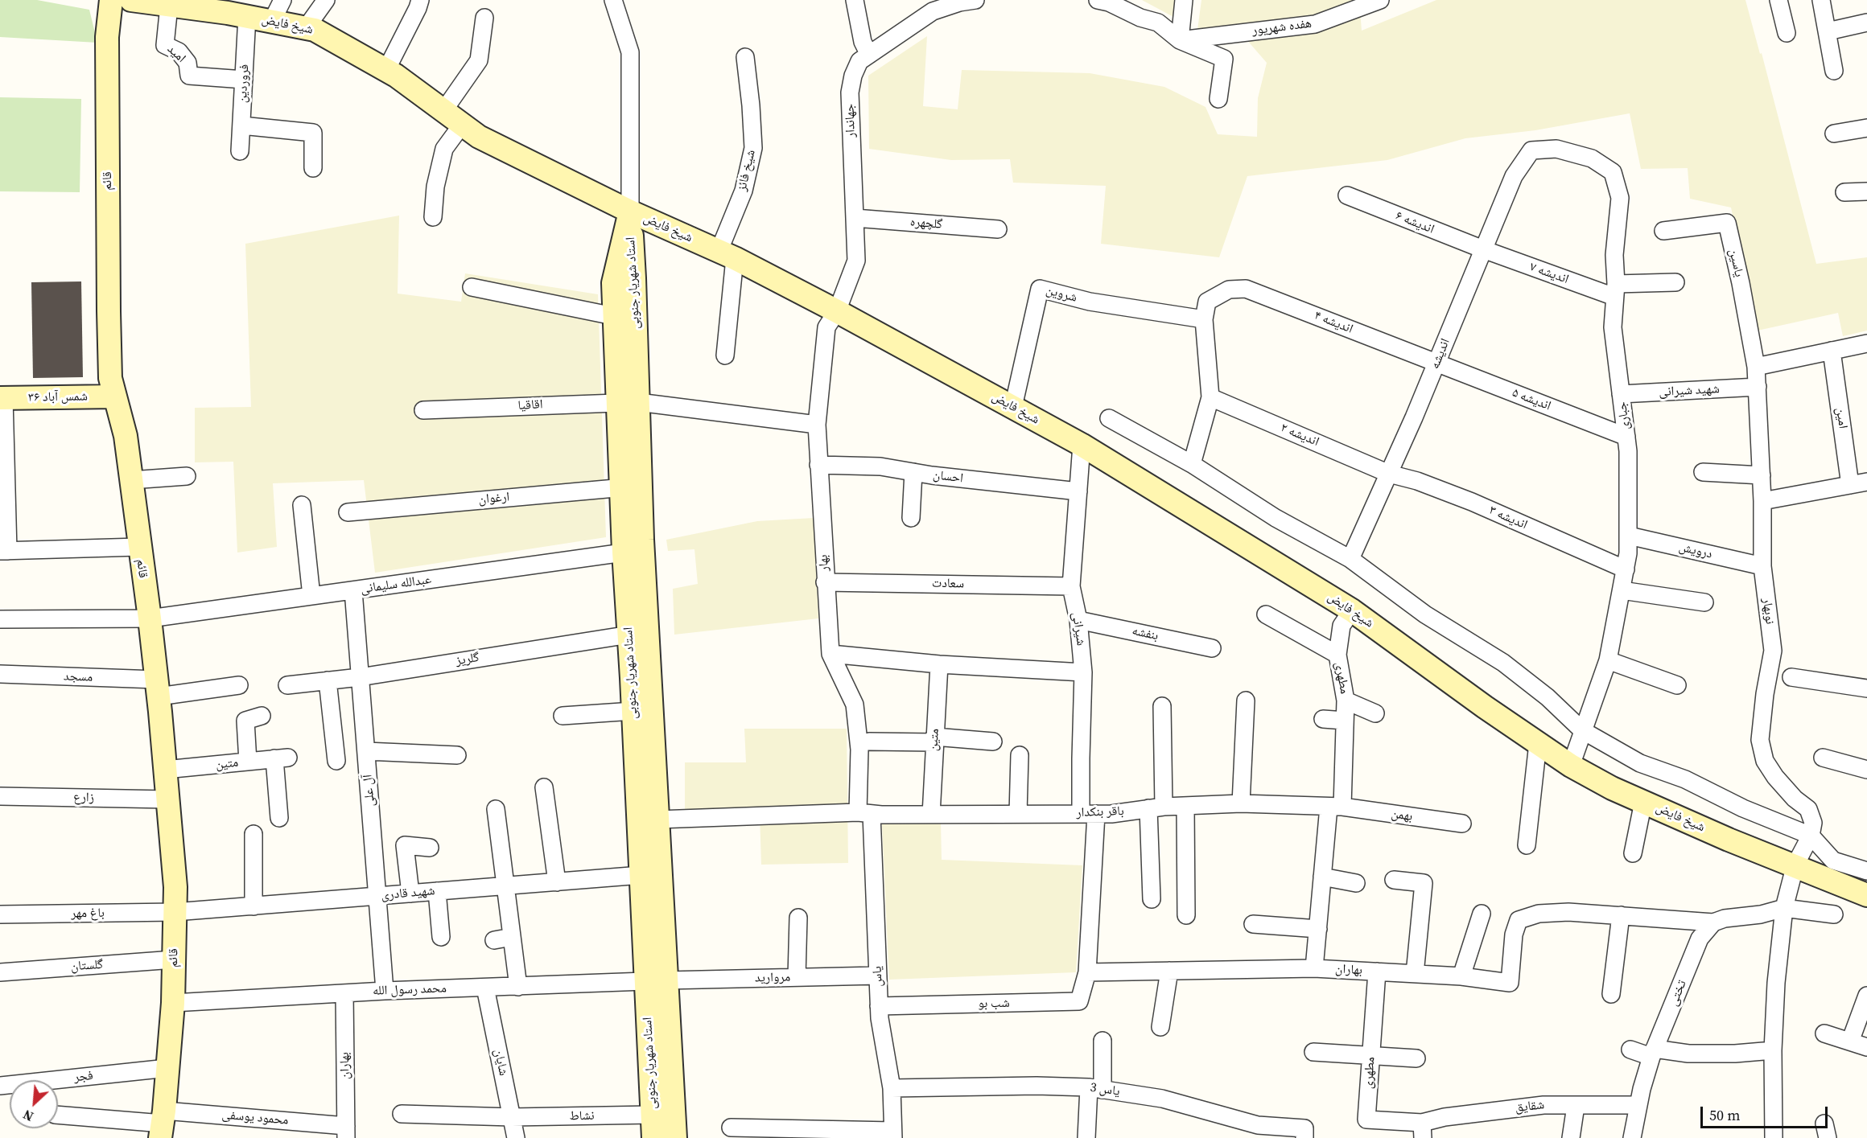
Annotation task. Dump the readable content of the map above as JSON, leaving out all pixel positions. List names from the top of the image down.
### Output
{
  "streets": {
    "street": [
      "شیخ فایض",
      "هفده شهریور",
      "امید",
      "فروردین",
      "جهاندار",
      "شیخ فائز",
      "قائم",
      "اندیشه ۶",
      "گلچهره",
      "یاسین",
      "اندیشه ۷",
      "استاد شهریار جنوبی",
      "شروین",
      "اندیشه ۴",
      "اندیشه",
      "شهید شیرانی",
      "شمس آباد ۳۶",
      "اندیشه ۵",
      "اقاقیا",
      "جباری",
      "امین",
      "اندیشه ۲",
      "احسان",
      "ارغوان",
      "اندیشه ۳",
      "درویش",
      "بهار",
      "سعادت",
      "عبدالله سلیمانی",
      "نوبهار",
      "شیرانی",
      "بنفشه",
      "گلریز",
      "مسجد",
      "مطهری",
      "متین",
      "آل علی",
      "زارع",
      "باقر بنکدار",
      "بهمن",
      "شهید قادری",
      "باغ مهر",
      "گلستان",
      "بهاران",
      "یاس",
      "مروارید",
      "محمد رسول الله",
      "تختی",
      "شب بو",
      "شایان",
      "فجر",
      "یاس 3",
      "شقایق",
      "نشاط",
      "محمود یوسفی"
    ]
  },
  "crossings": [
    ["شیخ فایض", "امید"],
    ["شیخ فایض", "فروردین"],
    ["شیخ فایض", "جهاندار"],
    ["شیخ فایض", "شیخ فائز"],
    ["شیخ فایض", "استاد شهریار جنوبی"],
    ["شیخ فایض", "شروین"],
    ["شیخ فایض", "جباری"],
    ["شیخ فایض", "بهار"],
    ["شیخ فایض", "شیرانی"],
    ["شیخ فایض", "مطهری"],
    ["امید", "فروردین"],
    ["جهاندار", "گلچهره"],
    ["جهاندار", "بهار"],
    ["قائم", "شمس آباد ۳۶"],
    ["قائم", "عبدالله سلیمانی"],
    ["قائم", "مسجد"],
    ["قائم", "متین"],
    ["قائم", "زارع"],
    ["قائم", "شهید قادری"],
    ["قائم", "باغ مهر"],
    ["قائم", "گلستان"],
    ["قائم", "محمد رسول الله"],
    ["قائم", "فجر"],
    ["قائم", "محمود یوسفی"],
    ["اندیشه ۶", "اندیشه ۷"],
    ["اندیشه ۶", "اندیشه"],
    ["یاسین", "نوبهار"],
    ["اندیشه ۷", "اندیشه"],
    ["اندیشه ۷", "جباری"],
    ["استاد شهریار جنوبی", "اقاقیا"],
    ["استاد شهریار جنوبی", "ارغوان"],
    ["استاد شهریار جنوبی", "عبدالله سلیمانی"],
    ["استاد شهریار جنوبی", "گلریز"],
    ["استاد شهریار جنوبی", "باقر بنکدار"],
    ["استاد شهریار جنوبی", "شهید قادری"],
    ["استاد شهریار جنوبی", "مروارید"],
    ["استاد شهریار جنوبی", "محمد رسول الله"],
    ["استاد شهریار جنوبی", "نشاط"],
    ["شروین", "اندیشه ۴"],
    ["اندیشه ۴", "اندیشه"],
    ["اندیشه ۴", "اندیشه ۵"],
    ["اندیشه", "اندیشه ۵"],
    ["اندیشه", "جباری"],
    ["اندیشه", "اندیشه ۲"],
    ["اندیشه", "اندیشه ۳"],
    ["شهید شیرانی", "جباری"],
    ["شهید شیرانی", "نوبهار"],
    ["اندیشه ۵", "جباری"],
    ["اقاقیا", "بهار"],
    ["جباری", "اندیشه ۳"],
    ["جباری", "درویش"],
    ["اندیشه ۲", "اندیشه ۳"],
    ["احسان", "بهار"],
    ["احسان", "شیرانی"],
    ["درویش", "نوبهار"],
    ["بهار", "سعادت"],
    ["بهار", "باقر بنکدار"],
    ["بهار", "یاس"],
    ["سعادت", "شیرانی"],
    ["عبدالله سلیمانی", "آل علی"],
    ["شیرانی", "بنفشه"],
    ["شیرانی", "باقر بنکدار"],
    ["گلریز", "آل علی"],
    ["مطهری", "باقر بنکدار"],
    ["مطهری", "بهمن"],
    ["مطهری", "بهاران"],
    ["مطهری", "شقایق"],
    ["متین", "باقر بنکدار"],
    ["آل علی", "شهید قادری"],
    ["آل علی", "محمد رسول الله"],
    ["باقر بنکدار", "بهمن"],
    ["باقر بنکدار", "یاس"],
    ["شهید قادری", "باغ مهر"],
    ["بهاران", "محمد رسول الله"],
    ["بهاران", "تختی"],
    ["بهاران", "شب بو"],
    ["بهاران", "محمود یوسفی"],
    ["یاس", "مروارید"],
    ["یاس", "شب بو"],
    ["یاس", "یاس 3"],
    ["مروارید", "محمد رسول الله"],
    ["محمد رسول الله", "شایان"],
    ["تختی", "شقایق"],
    ["شایان", "نشاط"]
  ],
  "scale_bar": "50 m",
  "north": "bottom left"
}
